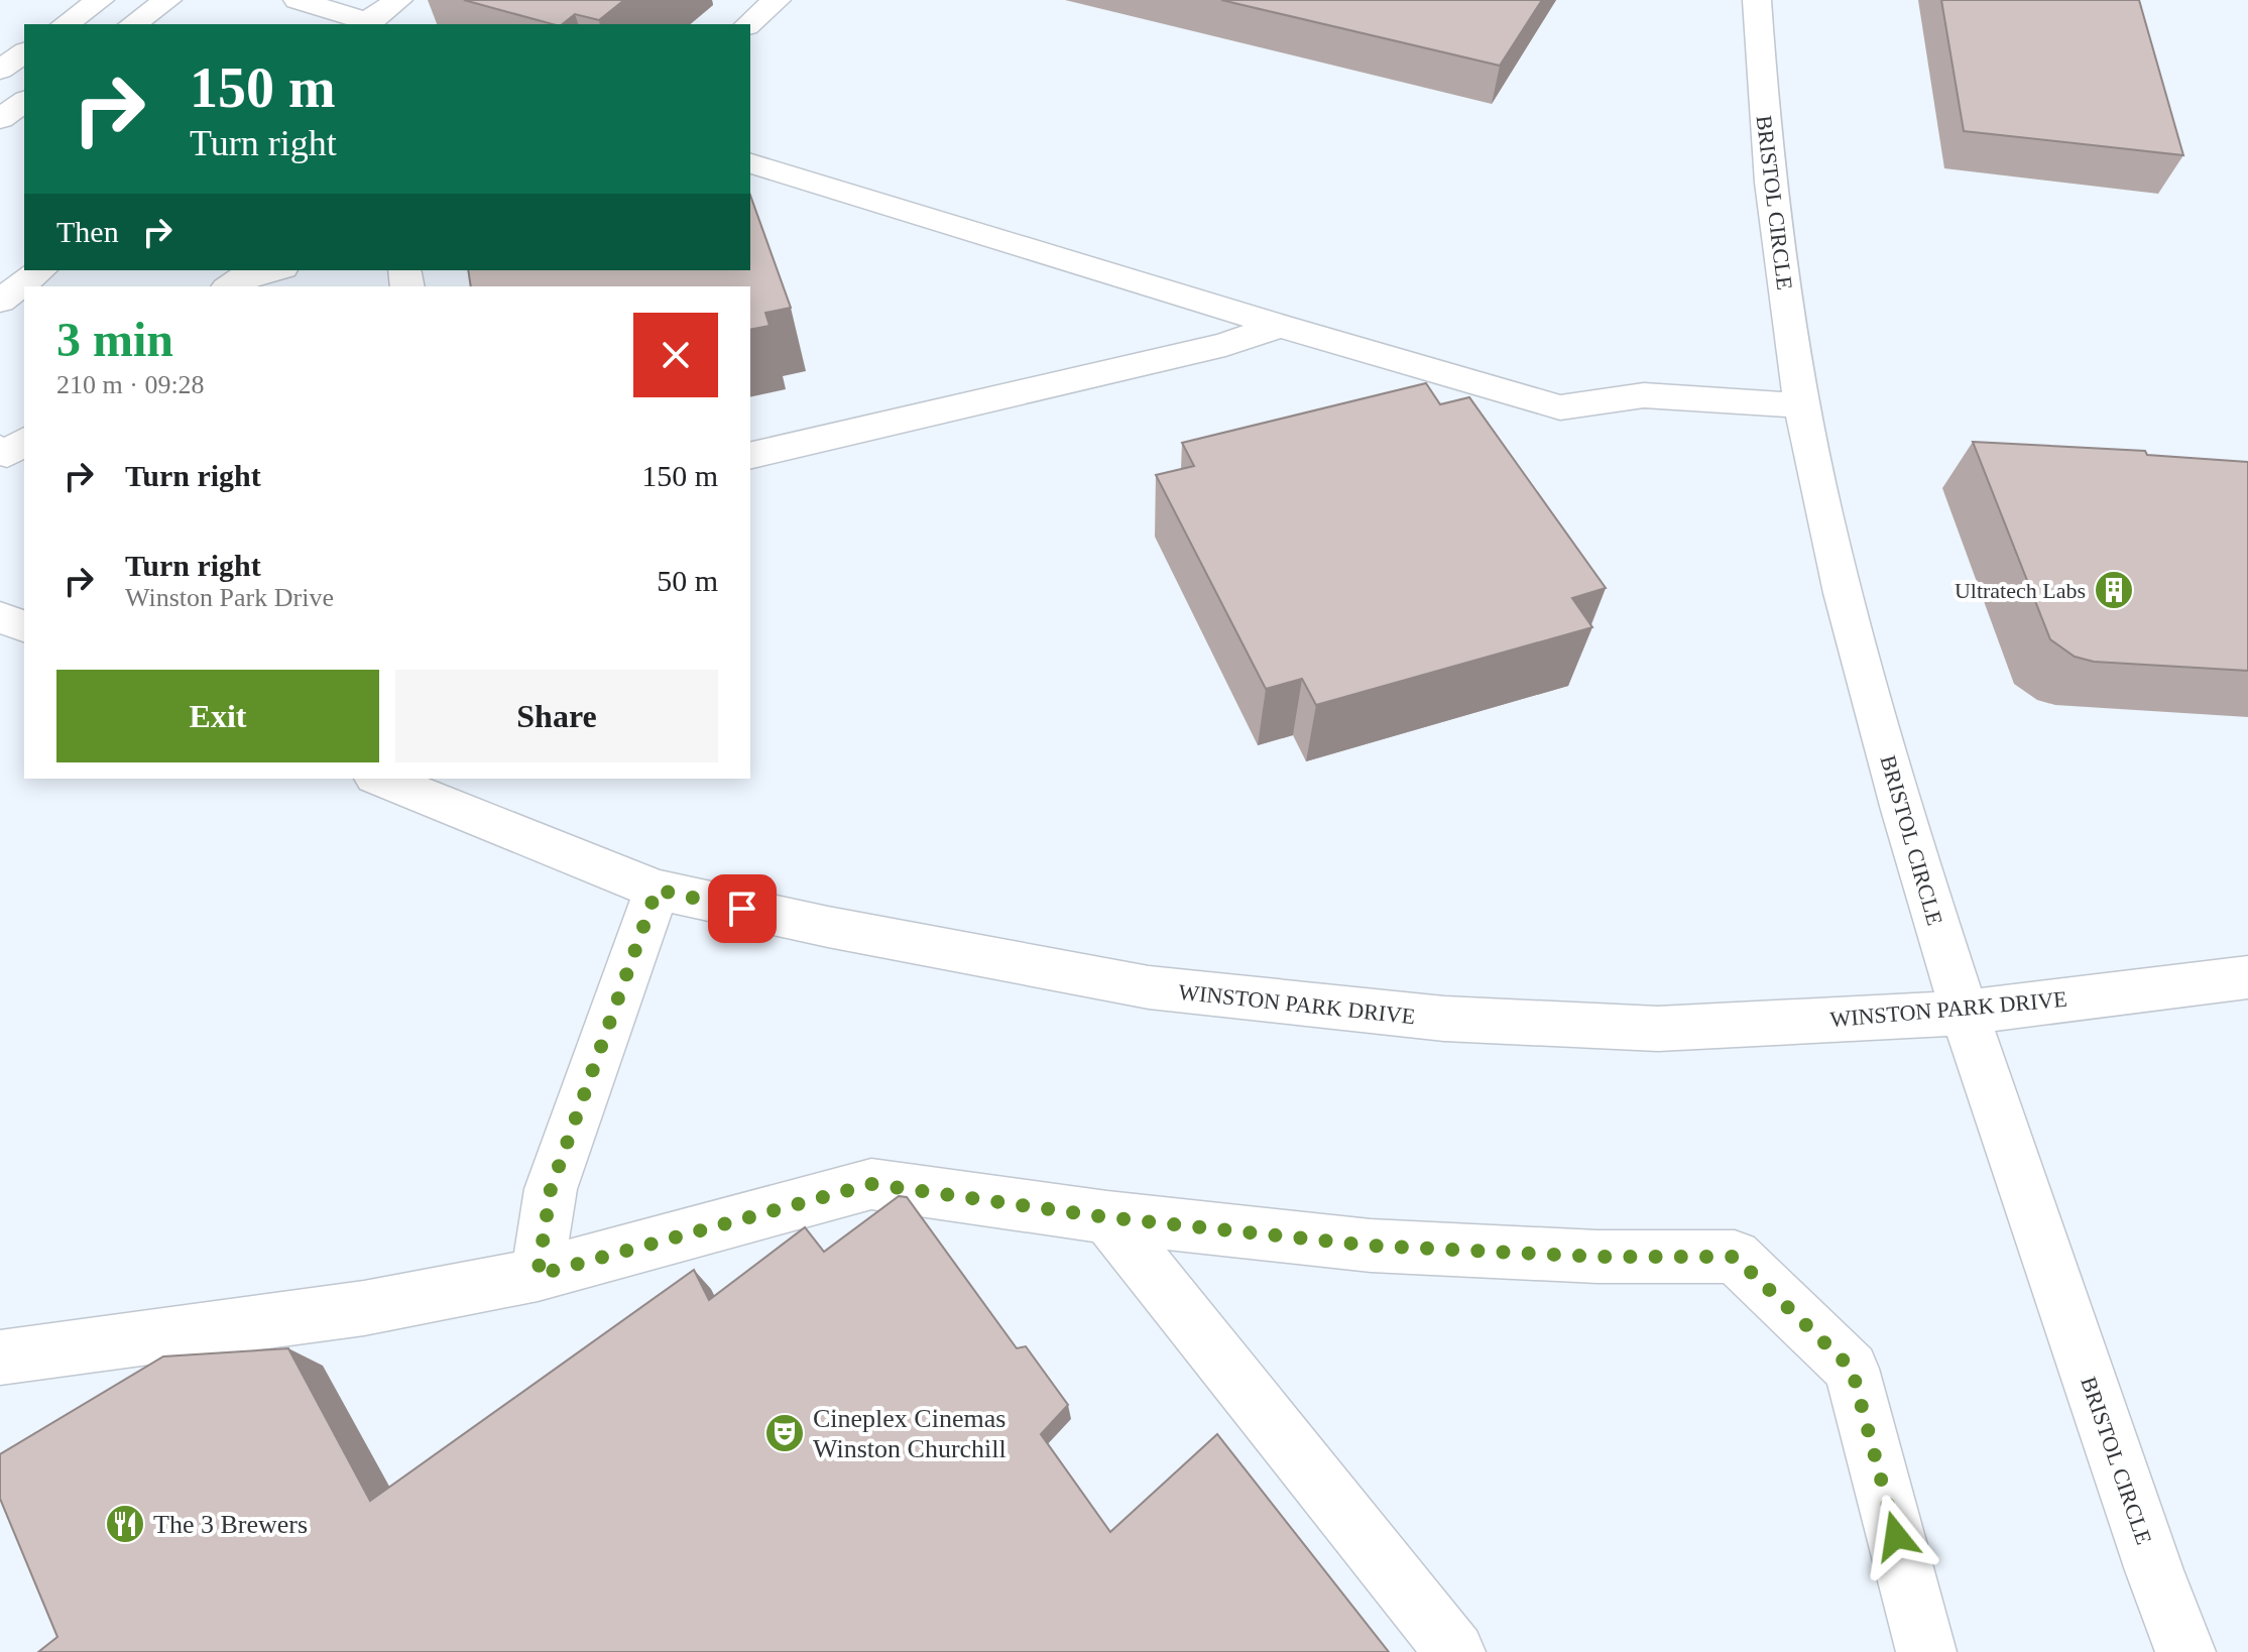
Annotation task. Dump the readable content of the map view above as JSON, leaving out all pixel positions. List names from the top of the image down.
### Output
{
  "streets": {
    "street": ["BRISTOL CIRCLE", "WINSTON PARK DRIVE"]
  },
  "crossings": [
    ["BRISTOL CIRCLE", "WINSTON PARK DRIVE"]
  ],
  "places": {
    "building": ["Ultratech Labs"],
    "theatre": ["Cineplex Cinemas Winston Churchill"],
    "restaurant": ["The 3 Brewers"]
  },
  "page": {
    "turn": ["150 m", "Turn right"],
    "then": "Then",
    "heading": ["3 min", "210 m · 09:28"],
    "list": [
      {
        "name": "Turn right",
        "value": "150 m"
      },
      {
        "name": "Turn right",
        "note": "Winston Park Drive",
        "value": "50 m"
      }
    ],
    "buttons": ["Exit", "Share"]
  }
}
